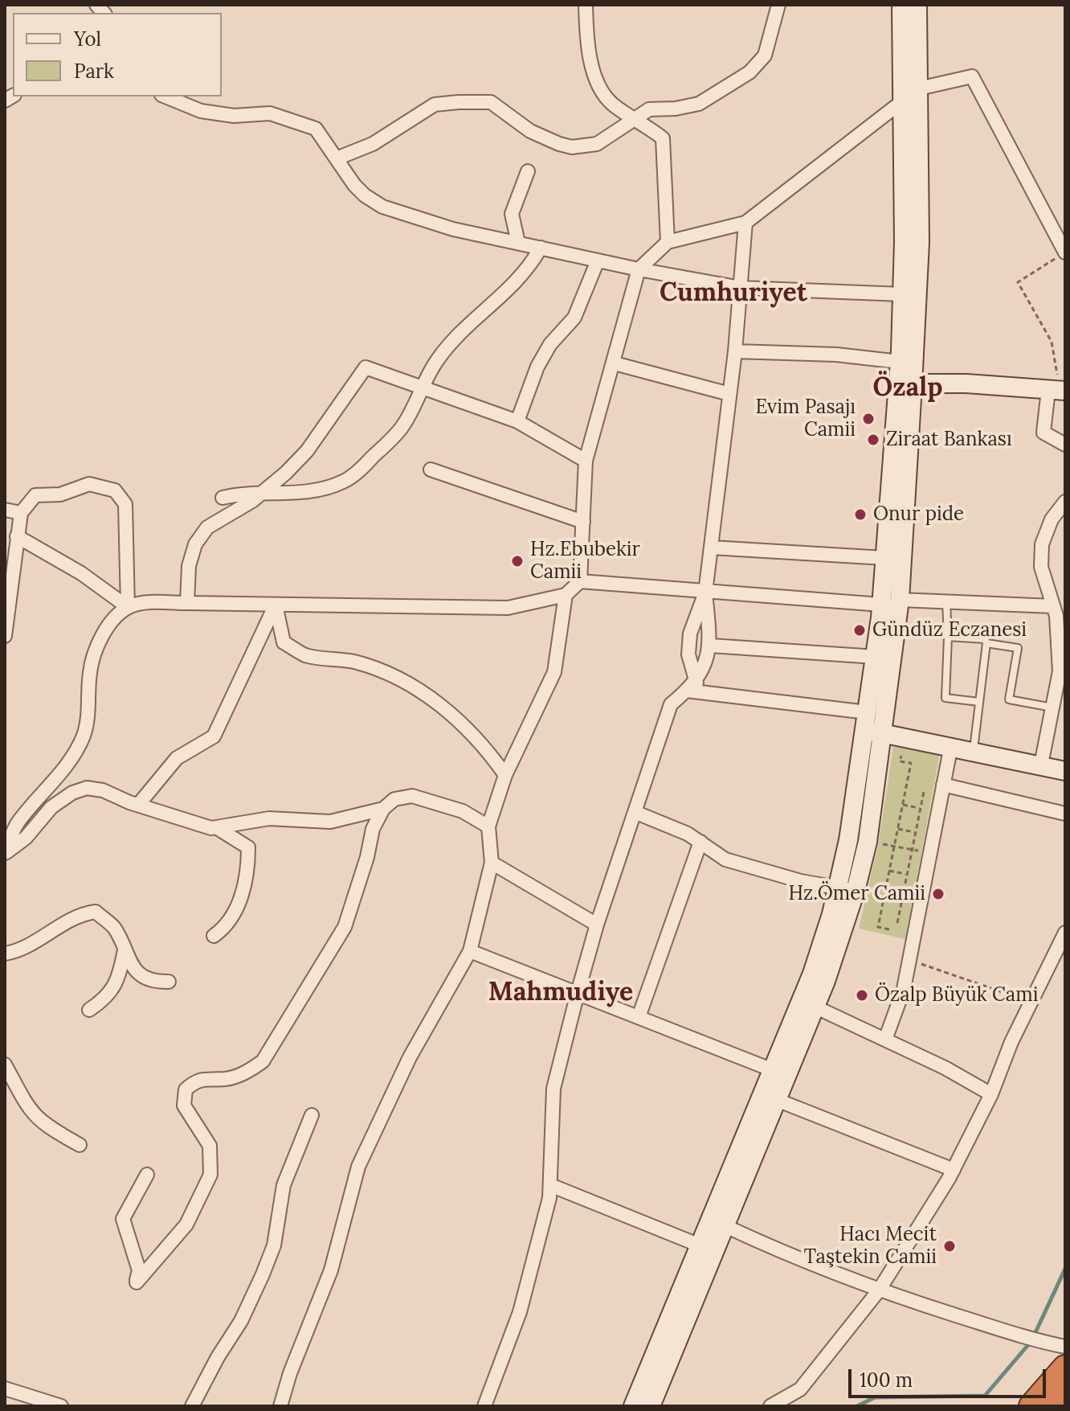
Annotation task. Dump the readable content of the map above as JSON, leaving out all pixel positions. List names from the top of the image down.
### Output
{
  "districts": ["Cumhuriyet", "Özalp", "Mahmudiye"],
  "places": [
    "Evim Pasajı Camii",
    "Ziraat Bankası",
    "Onur pide",
    "Hz.Ebubekir Camii",
    "Gündüz Eczanesi",
    "Hz.Ömer Camii",
    "Özalp Büyük Cami",
    "Hacı Mecit Taştekin Camii"
  ],
  "legend": ["Yol", "Park"],
  "scale_bar": "100 m"
}
